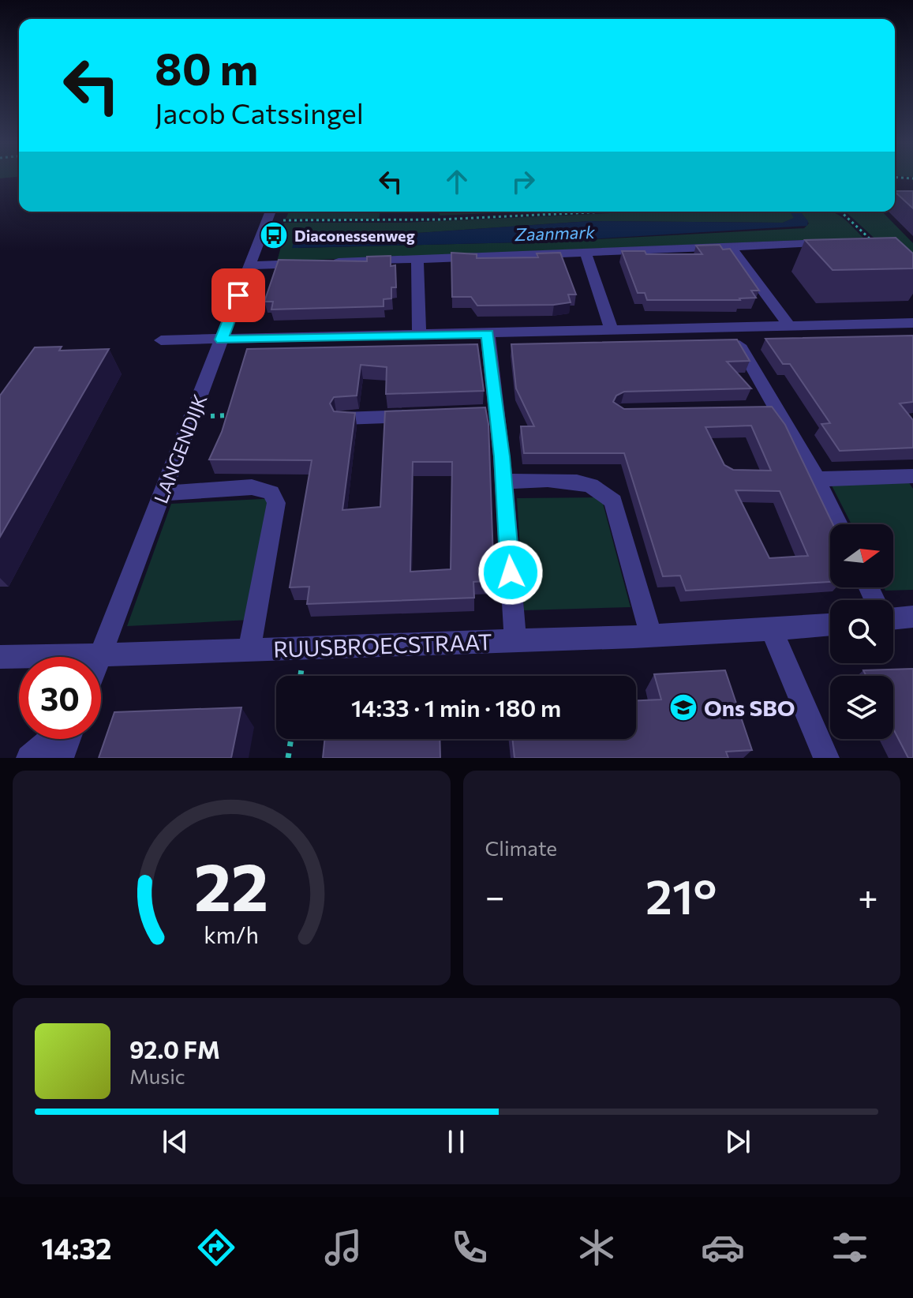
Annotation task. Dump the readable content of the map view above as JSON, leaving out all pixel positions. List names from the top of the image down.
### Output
{
  "streets": {
    "street": ["LANGENDIJK", "RUUSBROECSTRAAT"]
  },
  "crossings": [
    ["LANGENDIJK", "RUUSBROECSTRAAT"]
  ],
  "water": ["Zaanmark"],
  "places": {
    "bus stop": ["Diaconessenweg"],
    "school or university": ["Ons SBO"]
  },
  "north": "right",
  "page": {
    "turn": ["80 m", "Jacob Catssingel"],
    "limit": "30",
    "trip": "14:33 · 1 min · 180 m",
    "tile": "Climate",
    "heat": ["−", "21°", "+"],
    "song": ["92.0 FM", "Music"],
    "tabs": "14:32",
    "gauge": ["22", "km/h"]
  }
}
